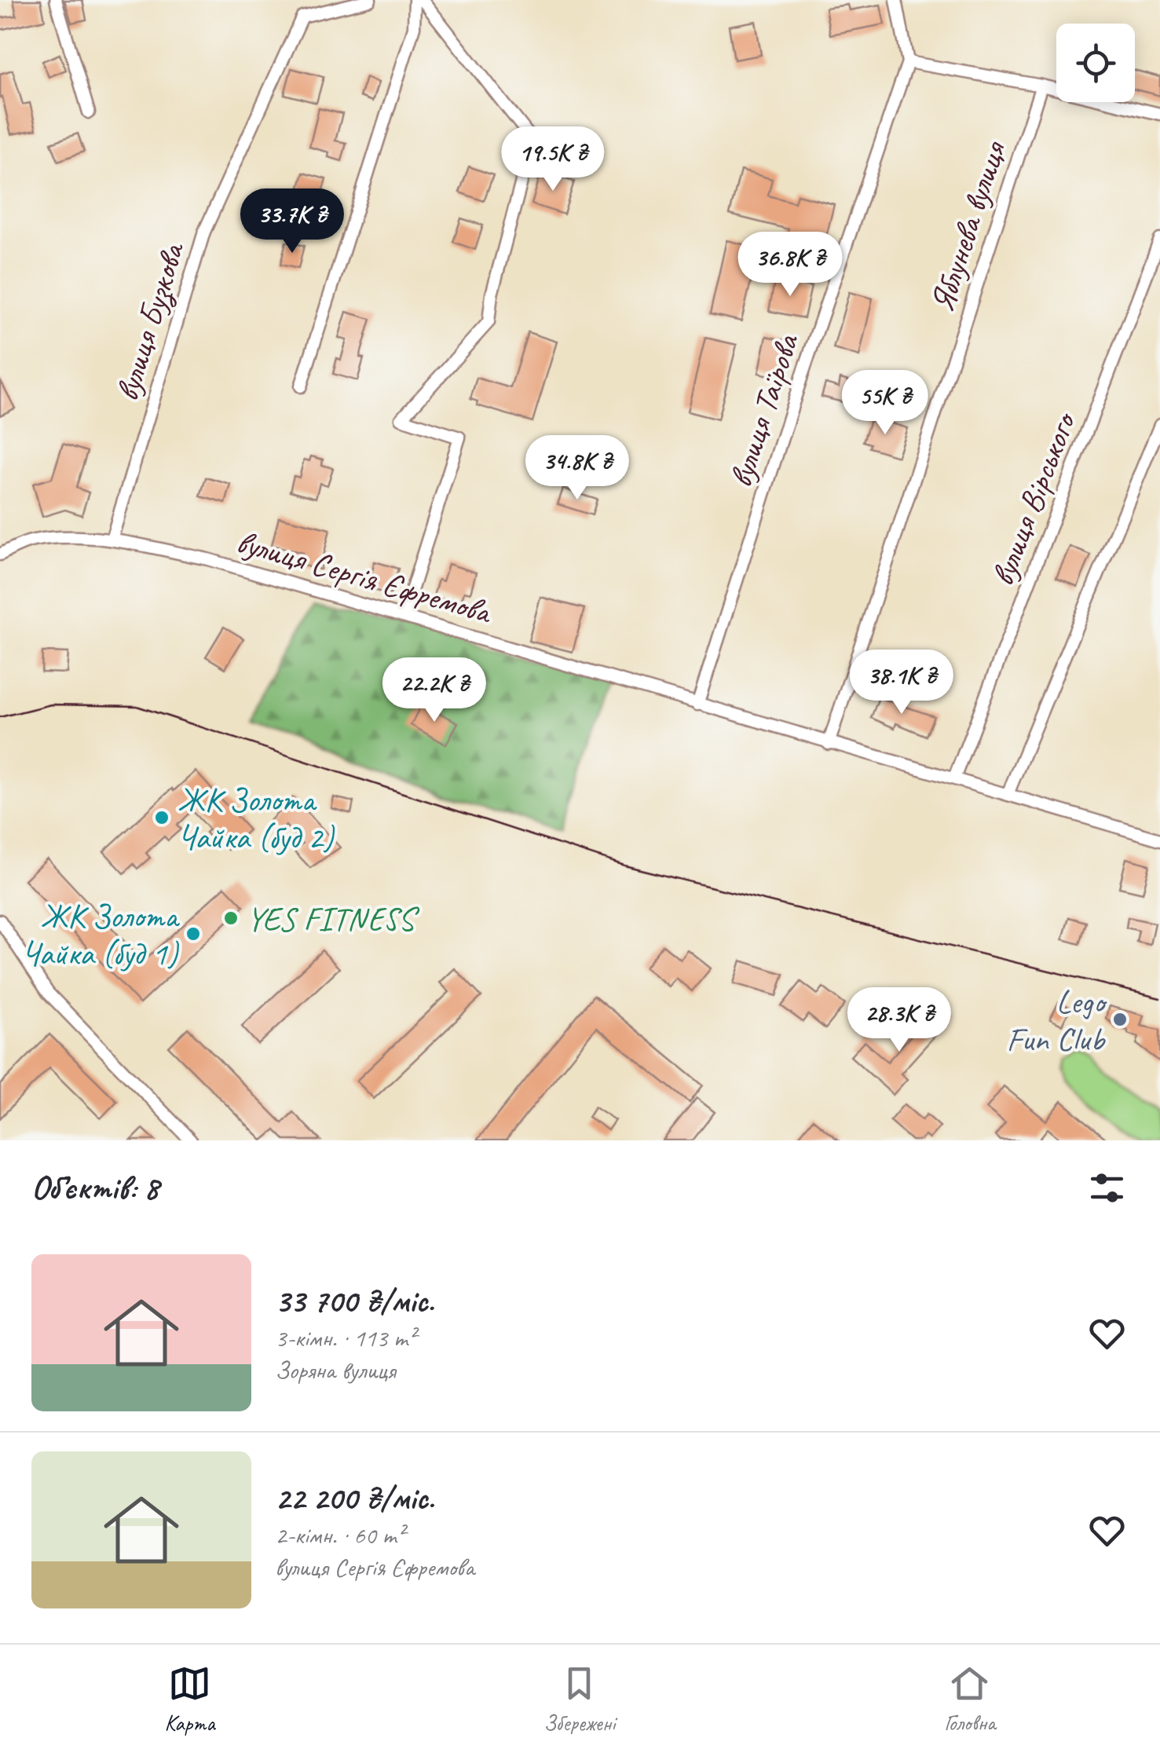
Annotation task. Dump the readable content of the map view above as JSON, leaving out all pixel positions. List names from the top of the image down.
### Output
{
  "streets": {
    "street": [
      "Яблунева вулиця",
      "вулиця Бузкова",
      "вулиця Таїрова",
      "вулиця Вірського",
      "вулиця Сергія Єфремова"
    ]
  },
  "crossings": [
    ["Яблунева вулиця", "вулиця Сергія Єфремова"],
    ["вулиця Бузкова", "вулиця Сергія Єфремова"],
    ["вулиця Таїрова", "вулиця Сергія Єфремова"],
    ["вулиця Вірського", "вулиця Сергія Єфремова"]
  ],
  "places": [
    "ЖК Золота Чайка (буд 2)",
    "YES FITNESS",
    "ЖК Золота Чайка (буд 1)",
    "Lego Fun Club"
  ],
  "page": {
    "price": [
      "19.5K ₴",
      "33.7K ₴",
      "36.8K ₴",
      "55K ₴",
      "34.8K ₴",
      "38.1K ₴",
      "22.2K ₴",
      "28.3K ₴"
    ],
    "heading": "Об’єктів: 8",
    "list": [
      {
        "name": "33 700 ₴/міс.",
        "note": "3-кімн. · 113 m² · Зоряна вулиця"
      },
      {
        "name": "22 200 ₴/міс.",
        "note": "2-кімн. · 60 m² · вулиця Сергія Єфремова"
      }
    ],
    "tabs": ["Карта", "Збережені", "Головна"]
  }
}
